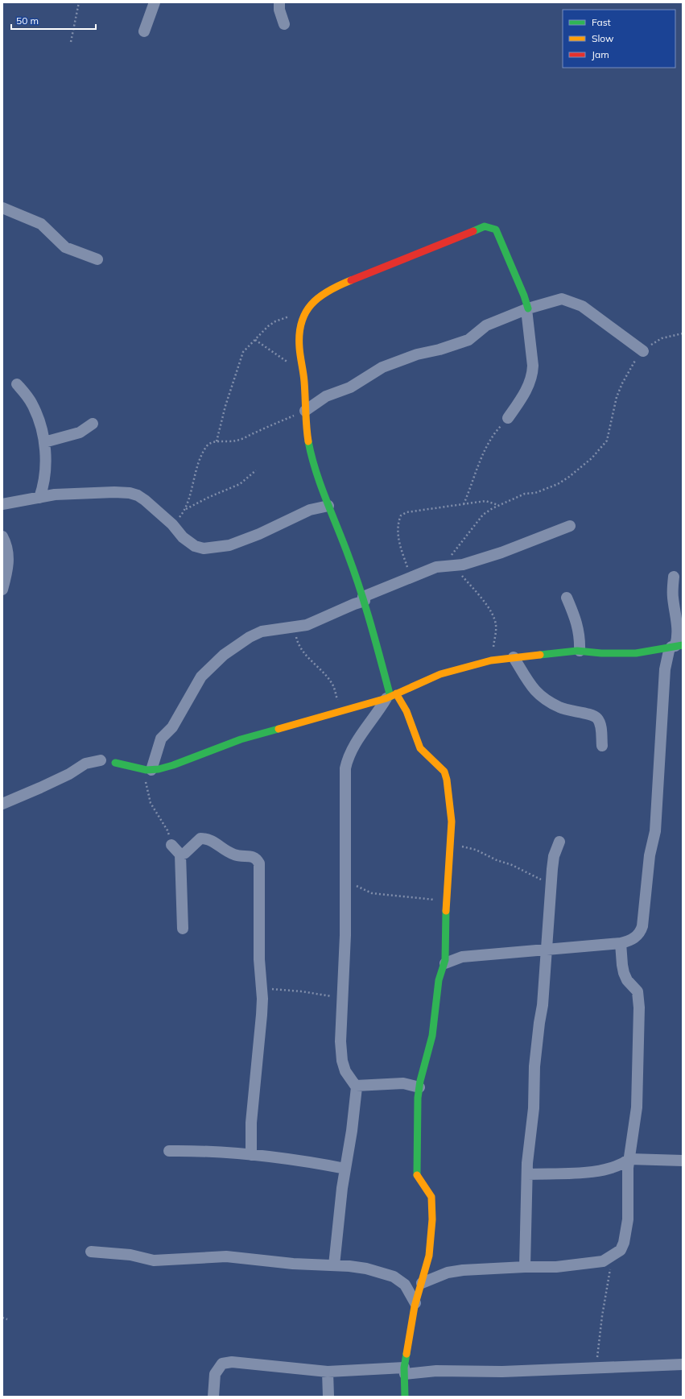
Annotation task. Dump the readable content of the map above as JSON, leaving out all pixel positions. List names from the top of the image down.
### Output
{
  "legend": ["Fast", "Slow", "Jam"],
  "scale_bar": "50 m"
}
